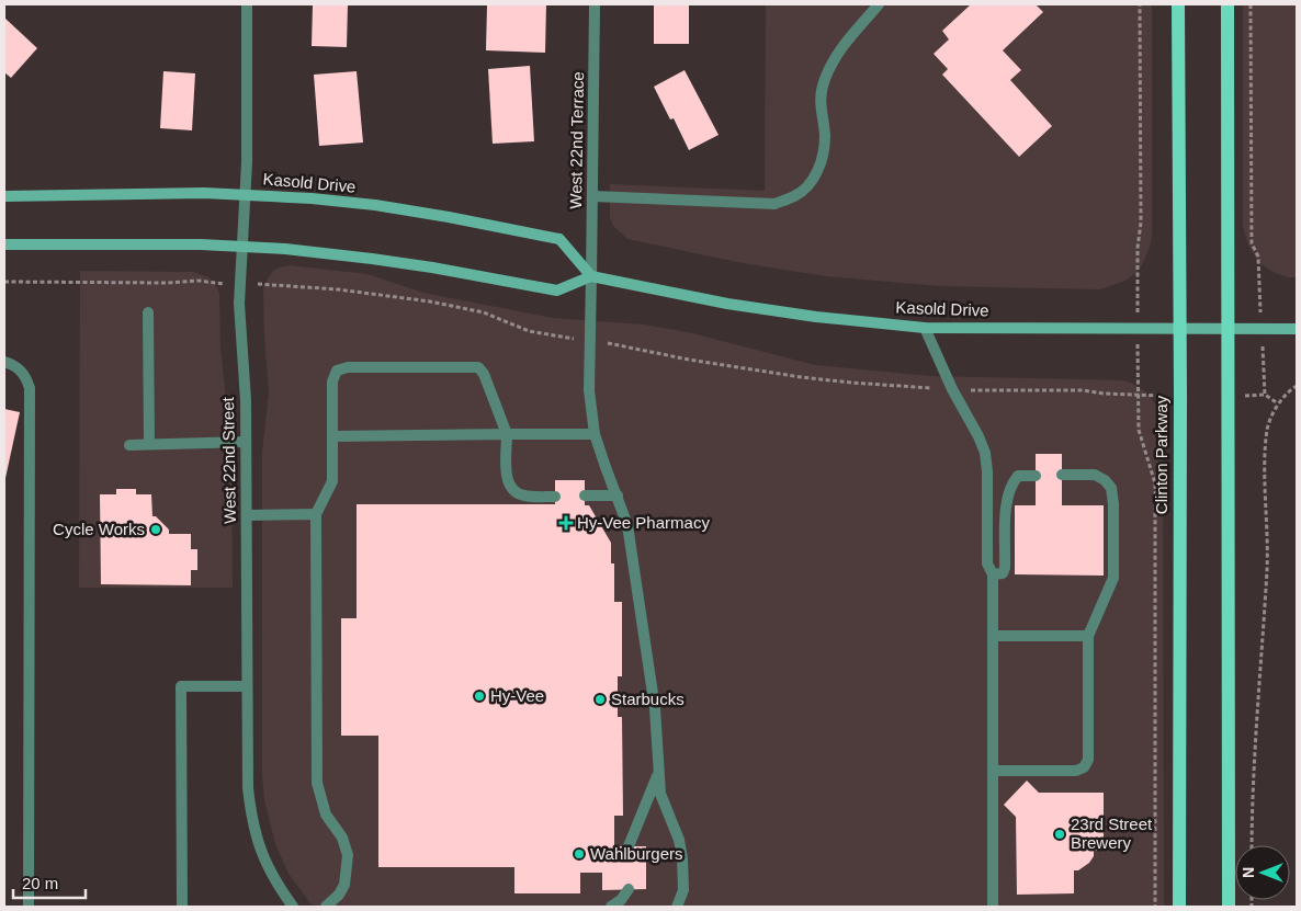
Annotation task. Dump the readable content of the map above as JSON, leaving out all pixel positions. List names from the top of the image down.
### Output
{
  "streets": {
    "main road": ["Kasold Drive", "Clinton Parkway"],
    "street": ["West 22nd Terrace", "West 22nd Street"]
  },
  "crossings": [
    ["West 22nd Terrace", "Kasold Drive"],
    ["Kasold Drive", "Clinton Parkway"],
    ["Kasold Drive", "West 22nd Street"]
  ],
  "places": {
    "health": ["Hy-Vee Pharmacy"],
    "other": [
      "Cycle Works",
      "Hy-Vee",
      "Starbucks",
      "23rd Street Brewery",
      "Wahlburgers"
    ]
  },
  "scale_bar": "20 m",
  "north": "left"
}
